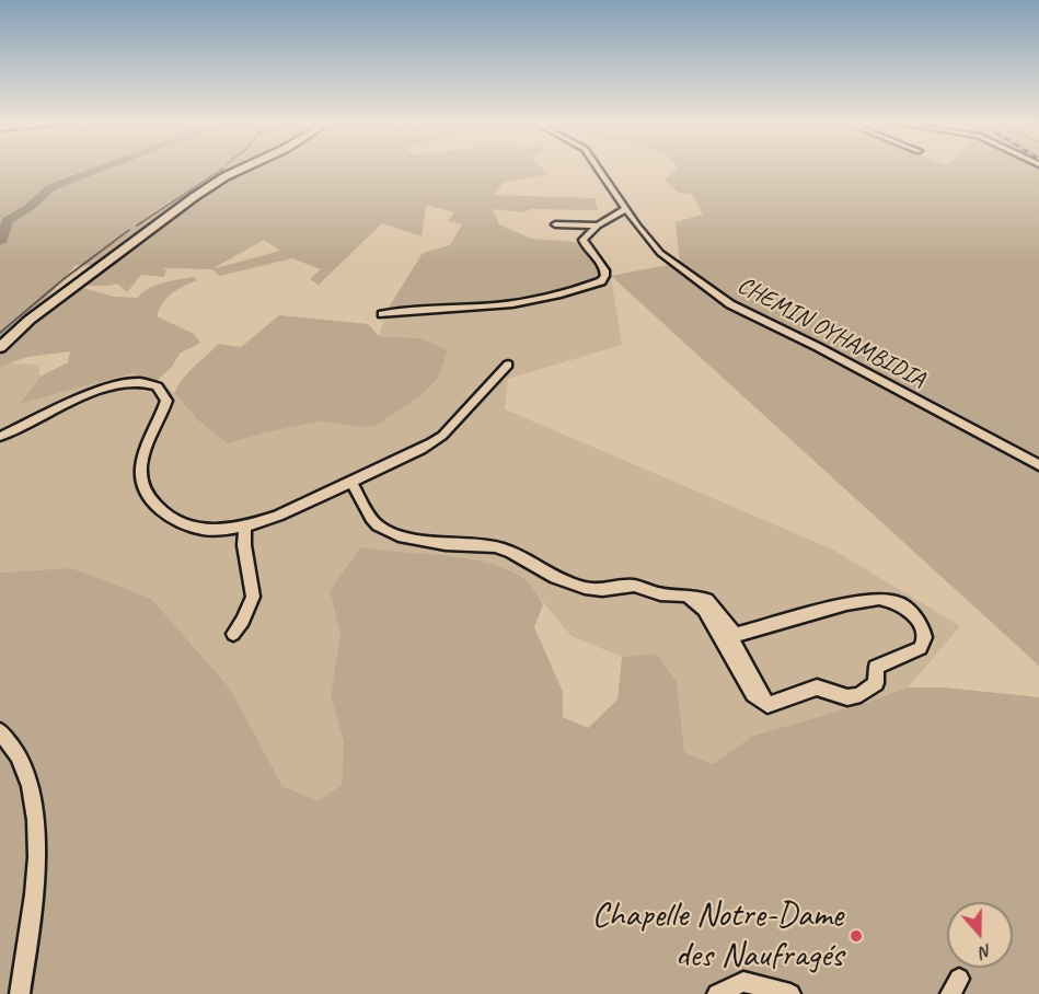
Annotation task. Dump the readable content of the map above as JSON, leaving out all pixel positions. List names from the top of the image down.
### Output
{
  "streets": {
    "street": ["CHEMIN OYHAMBIDIA"]
  },
  "places": ["Chapelle Notre-Dame des Naufragés"],
  "north": "bottom"
}
